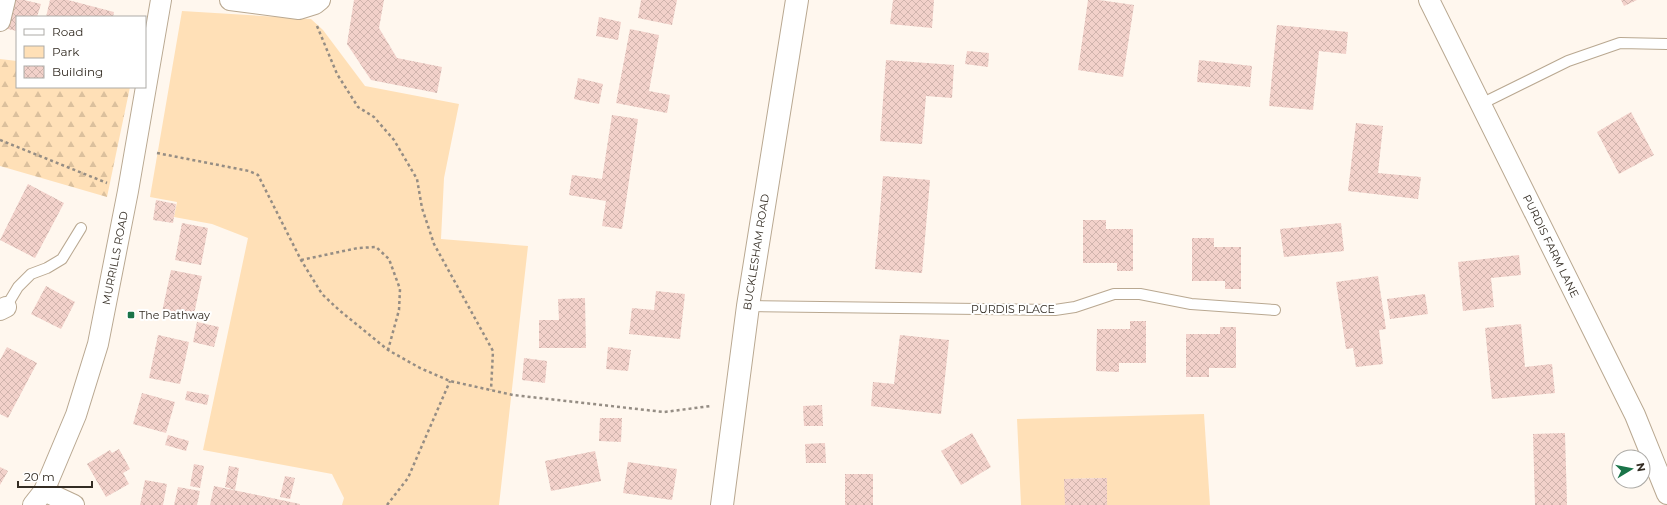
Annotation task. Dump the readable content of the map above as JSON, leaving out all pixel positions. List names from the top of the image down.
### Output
{
  "streets": {
    "street": ["PURDIS FARM LANE", "BUCKLESHAM ROAD", "MURRILLS ROAD"],
    "lane": ["PURDIS PLACE"]
  },
  "crossings": [
    ["BUCKLESHAM ROAD", "PURDIS PLACE"]
  ],
  "places": {
    "transit": ["The Pathway"]
  },
  "legend": ["Road", "Park", "Building"],
  "scale_bar": "20 m",
  "north": "right"
}
